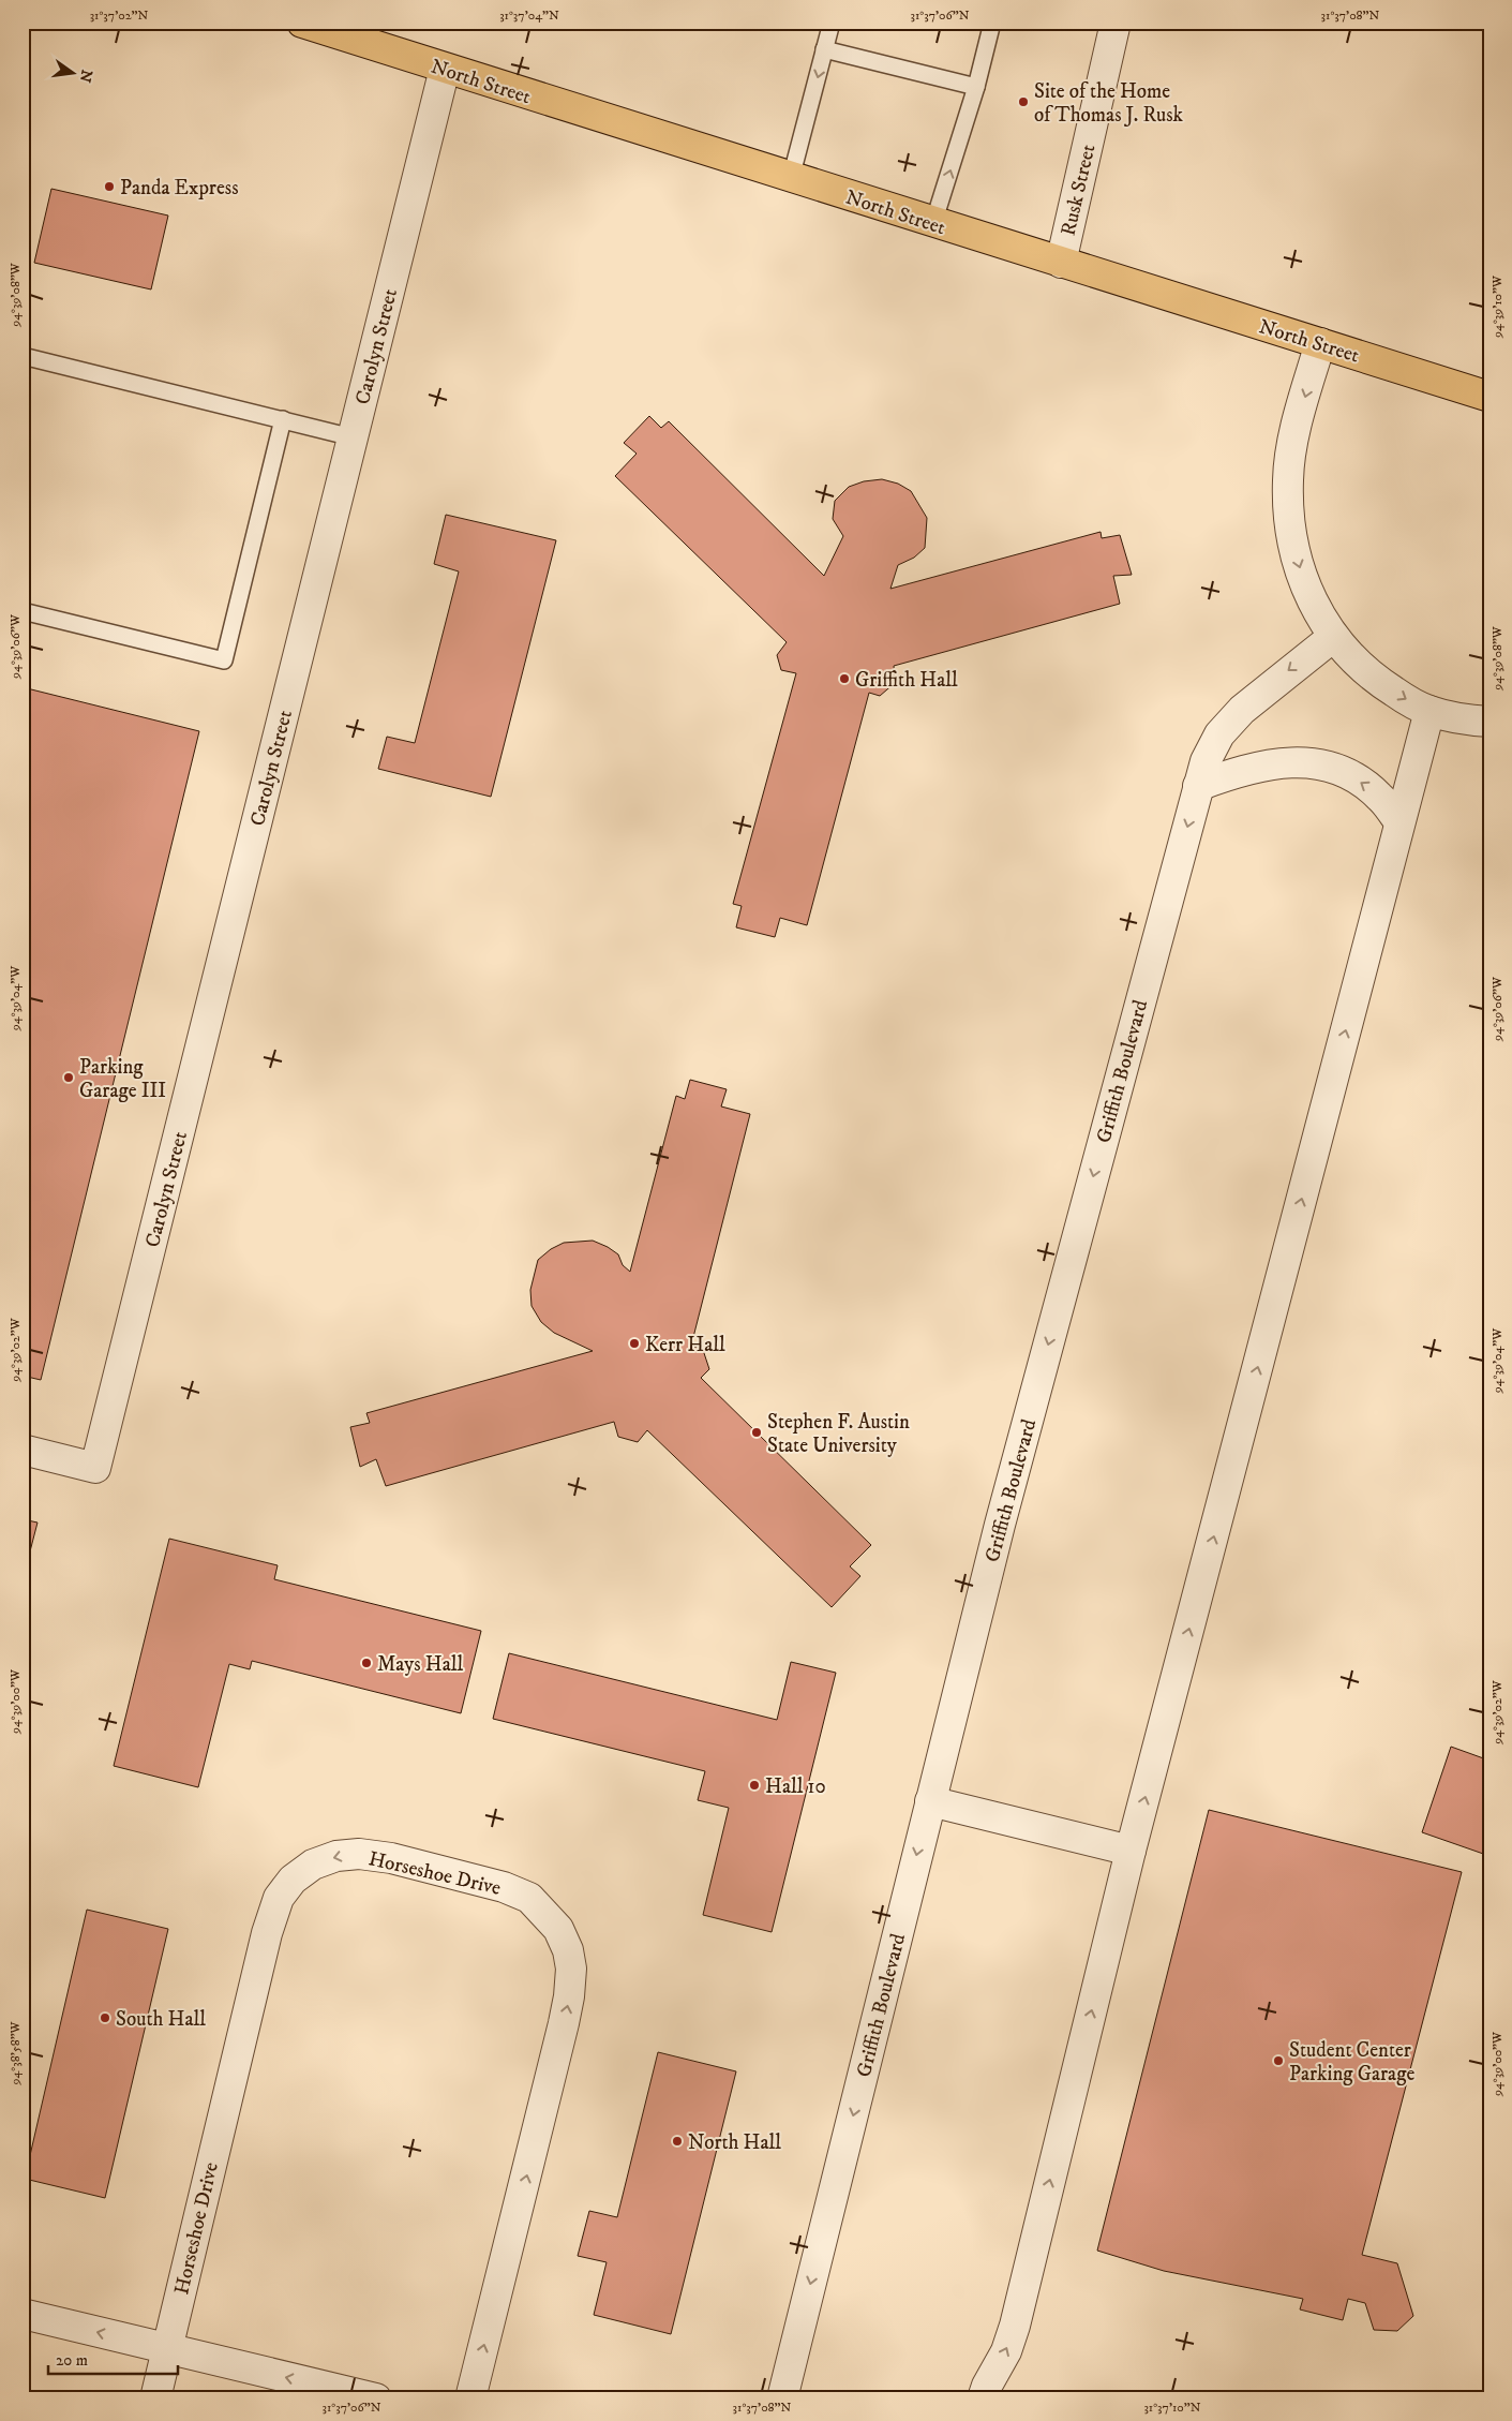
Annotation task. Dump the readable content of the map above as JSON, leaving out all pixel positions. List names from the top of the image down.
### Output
{
  "streets": {
    "main road": ["North Street"],
    "street": [
      "Rusk Street",
      "Carolyn Street",
      "Griffith Boulevard",
      "Horseshoe Drive"
    ]
  },
  "crossings": [
    ["North Street", "Rusk Street"],
    ["North Street", "Carolyn Street"]
  ],
  "places": [
    "Site of the Home of Thomas J. Rusk",
    "Panda Express",
    "Griffith Hall",
    "Parking Garage III",
    "Kerr Hall",
    "Stephen F. Austin State University",
    "Mays Hall",
    "Hall 10",
    "South Hall",
    "Student Center Parking Garage",
    "North Hall"
  ],
  "scale_bar": "20 m",
  "north": "right",
  "coordinates": [
    "31°37'02\"N",
    "31°37'04\"N",
    "31°37'06\"N",
    "31°37'08\"N",
    "94°39'08\"W",
    "94°39'10\"W",
    "94°39'06\"W",
    "94°39'04\"W",
    "94°39'02\"W",
    "94°39'00\"W",
    "94°38'58\"W",
    "31°37'10\"N"
  ]
}
